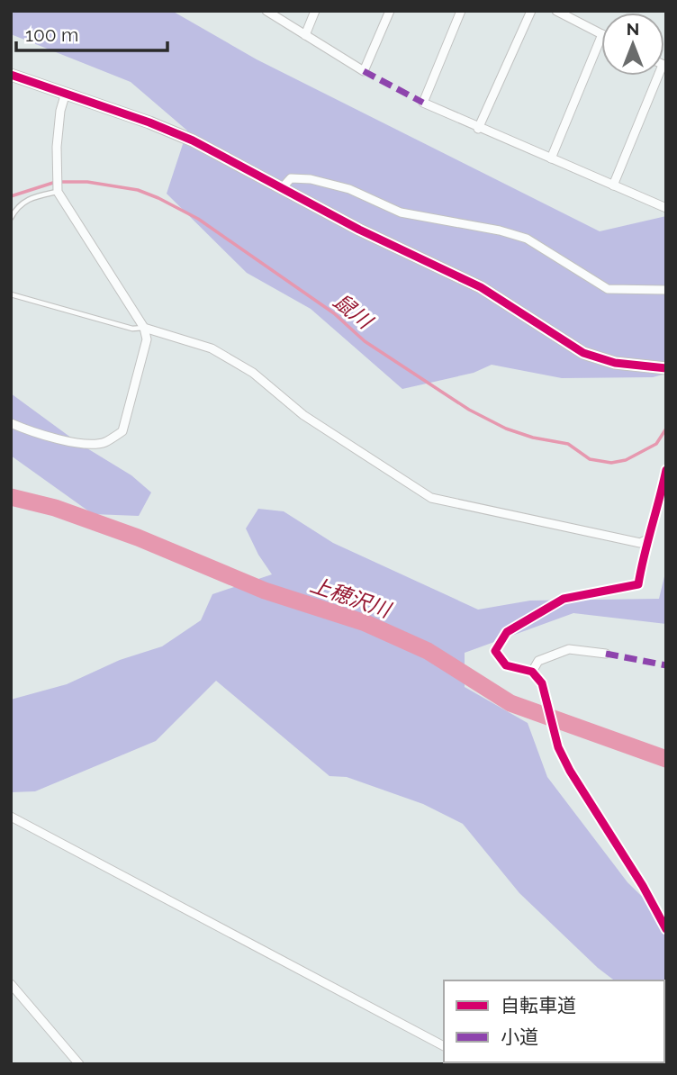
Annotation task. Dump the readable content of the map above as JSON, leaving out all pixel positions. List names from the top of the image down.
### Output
{
  "water": ["鼠川", "上穂沢川"],
  "legend": ["自転車道", "小道"],
  "scale_bar": "100 m",
  "north": "top"
}
